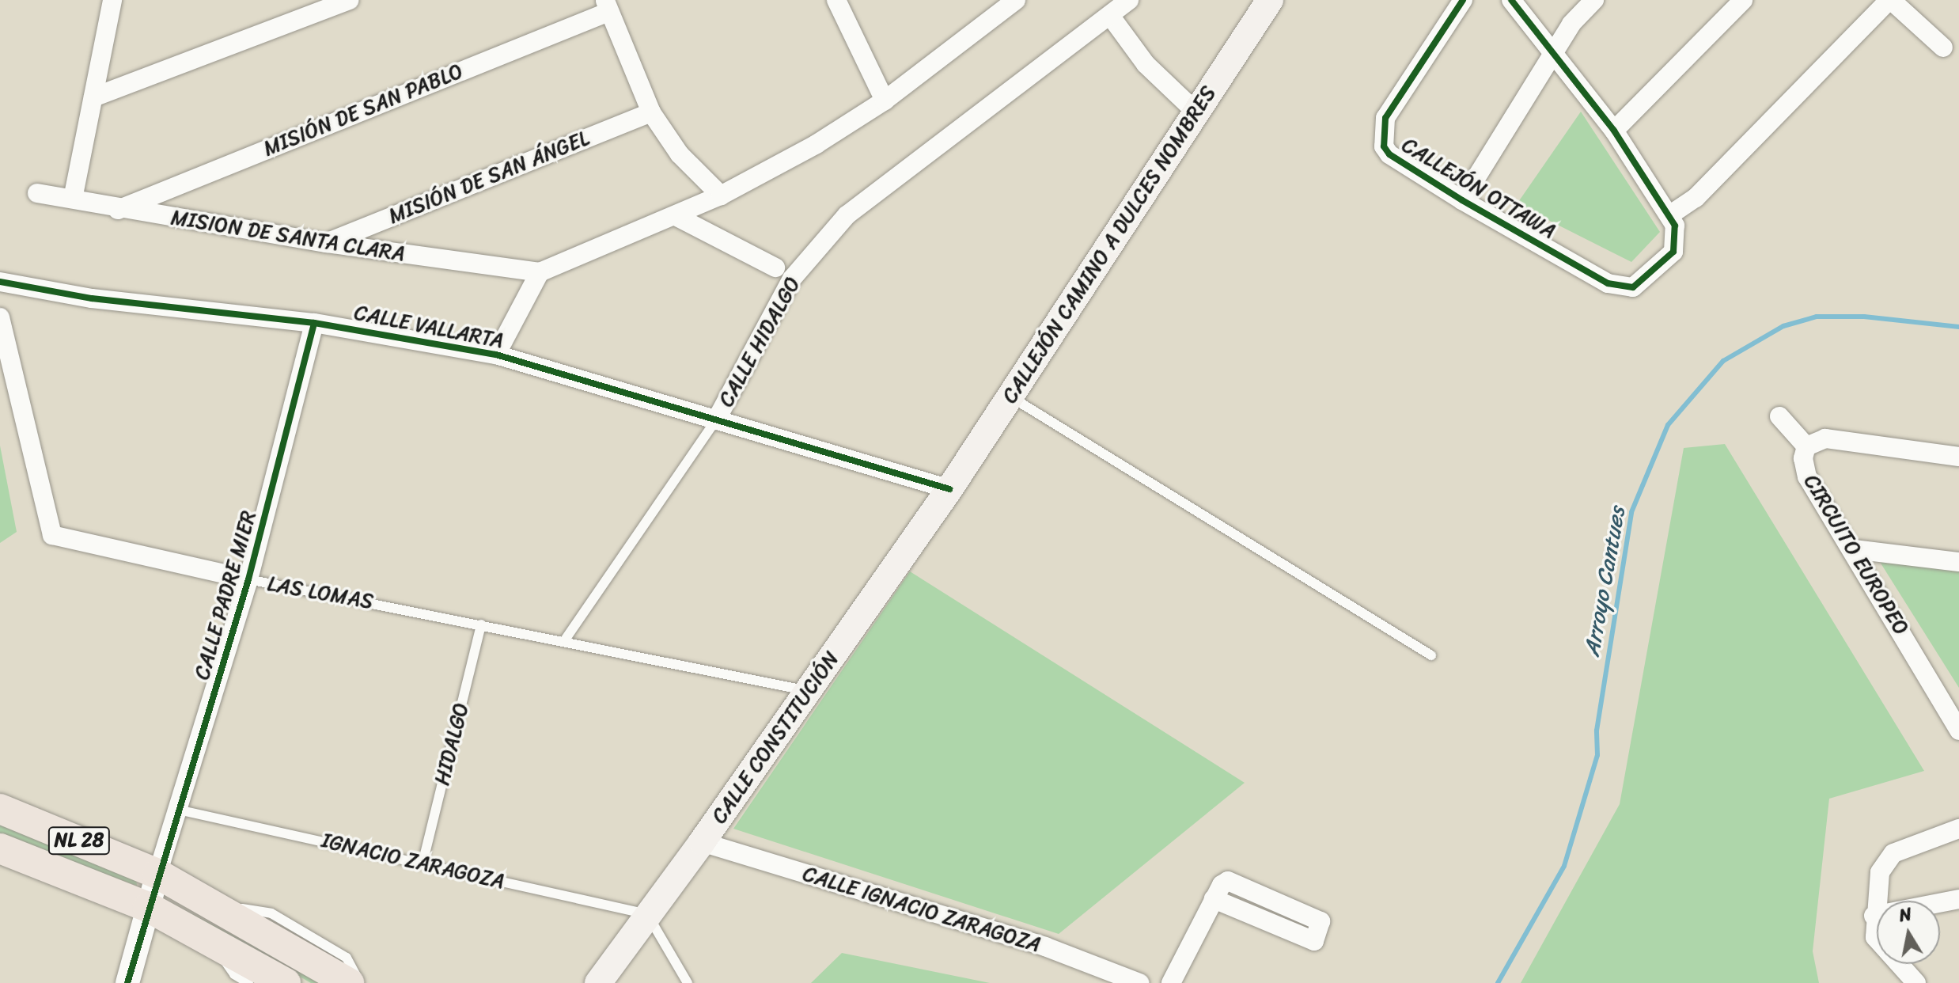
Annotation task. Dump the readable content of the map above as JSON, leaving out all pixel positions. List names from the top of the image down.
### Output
{
  "streets": {
    "main road": ["CALLEJÓN CAMINO A DULCES NOMBRES", "CALLE CONSTITUCIÓN", "NL 28"],
    "street": [
      "MISIÓN DE SAN PABLO",
      "MISIÓN DE SAN ÁNGEL",
      "CALLEJÓN OTTAWA",
      "MISION DE SANTA CLARA",
      "CALLE VALLARTA",
      "CALLE HIDALGO",
      "CIRCUITO EUROPEO",
      "LAS LOMAS",
      "CALLE PADRE MIER",
      "CALLE IGNACIO ZARAGOZA"
    ],
    "lane": ["HIDALGO", "IGNACIO ZARAGOZA"]
  },
  "crossings": [
    ["MISIÓN DE SAN PABLO", "MISION DE SANTA CLARA"],
    ["MISIÓN DE SAN ÁNGEL", "MISION DE SANTA CLARA"],
    ["CALLEJÓN CAMINO A DULCES NOMBRES", "CALLE VALLARTA"],
    ["CALLEJÓN CAMINO A DULCES NOMBRES", "CALLE CONSTITUCIÓN"],
    ["CALLE VALLARTA", "CALLE HIDALGO"],
    ["CALLE VALLARTA", "CALLE PADRE MIER"],
    ["CALLE VALLARTA", "CALLE CONSTITUCIÓN"],
    ["CALLE HIDALGO", "LAS LOMAS"],
    ["LAS LOMAS", "CALLE PADRE MIER"],
    ["LAS LOMAS", "CALLE CONSTITUCIÓN"],
    ["LAS LOMAS", "HIDALGO"],
    ["CALLE PADRE MIER", "NL 28"],
    ["CALLE PADRE MIER", "IGNACIO ZARAGOZA"],
    ["CALLE CONSTITUCIÓN", "IGNACIO ZARAGOZA"],
    ["CALLE CONSTITUCIÓN", "CALLE IGNACIO ZARAGOZA"],
    ["HIDALGO", "IGNACIO ZARAGOZA"]
  ],
  "water": ["Arroyo Cantues"],
  "north": "top"
}
